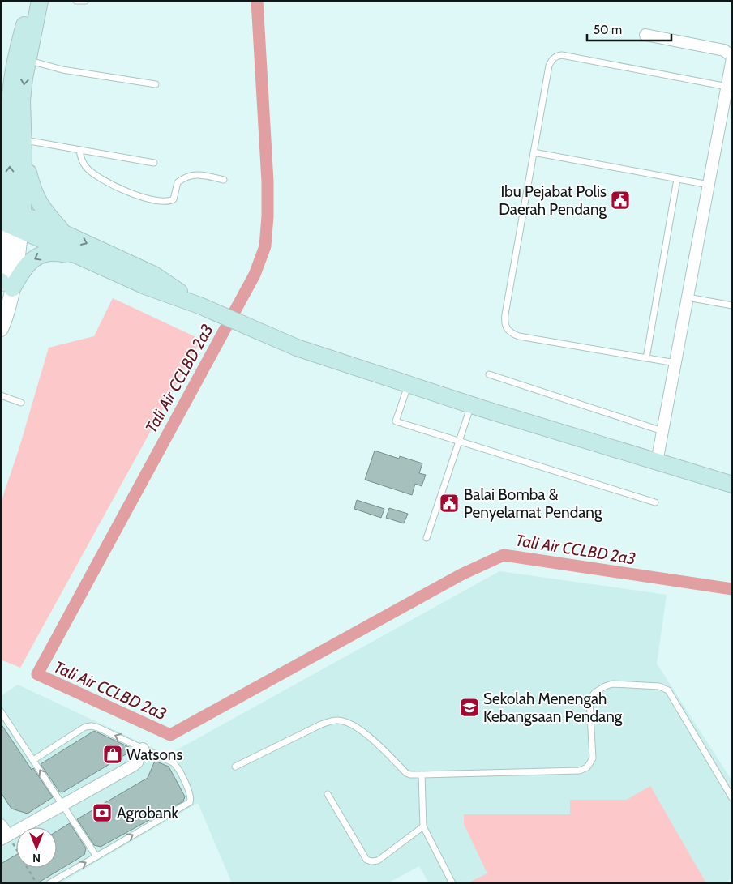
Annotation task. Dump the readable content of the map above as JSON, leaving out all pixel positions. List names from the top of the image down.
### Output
{
  "water": ["Tali Air CCLBD 2a3"],
  "places": {
    "public building": ["Ibu Pejabat Polis Daerah Pendang", "Balai Bomba & Penyelamat Pendang"],
    "school or university": ["Sekolah Menengah Kebangsaan Pendang"],
    "shop": ["Watsons"],
    "bank": ["Agrobank"]
  },
  "scale_bar": "50 m",
  "north": "bottom"
}
